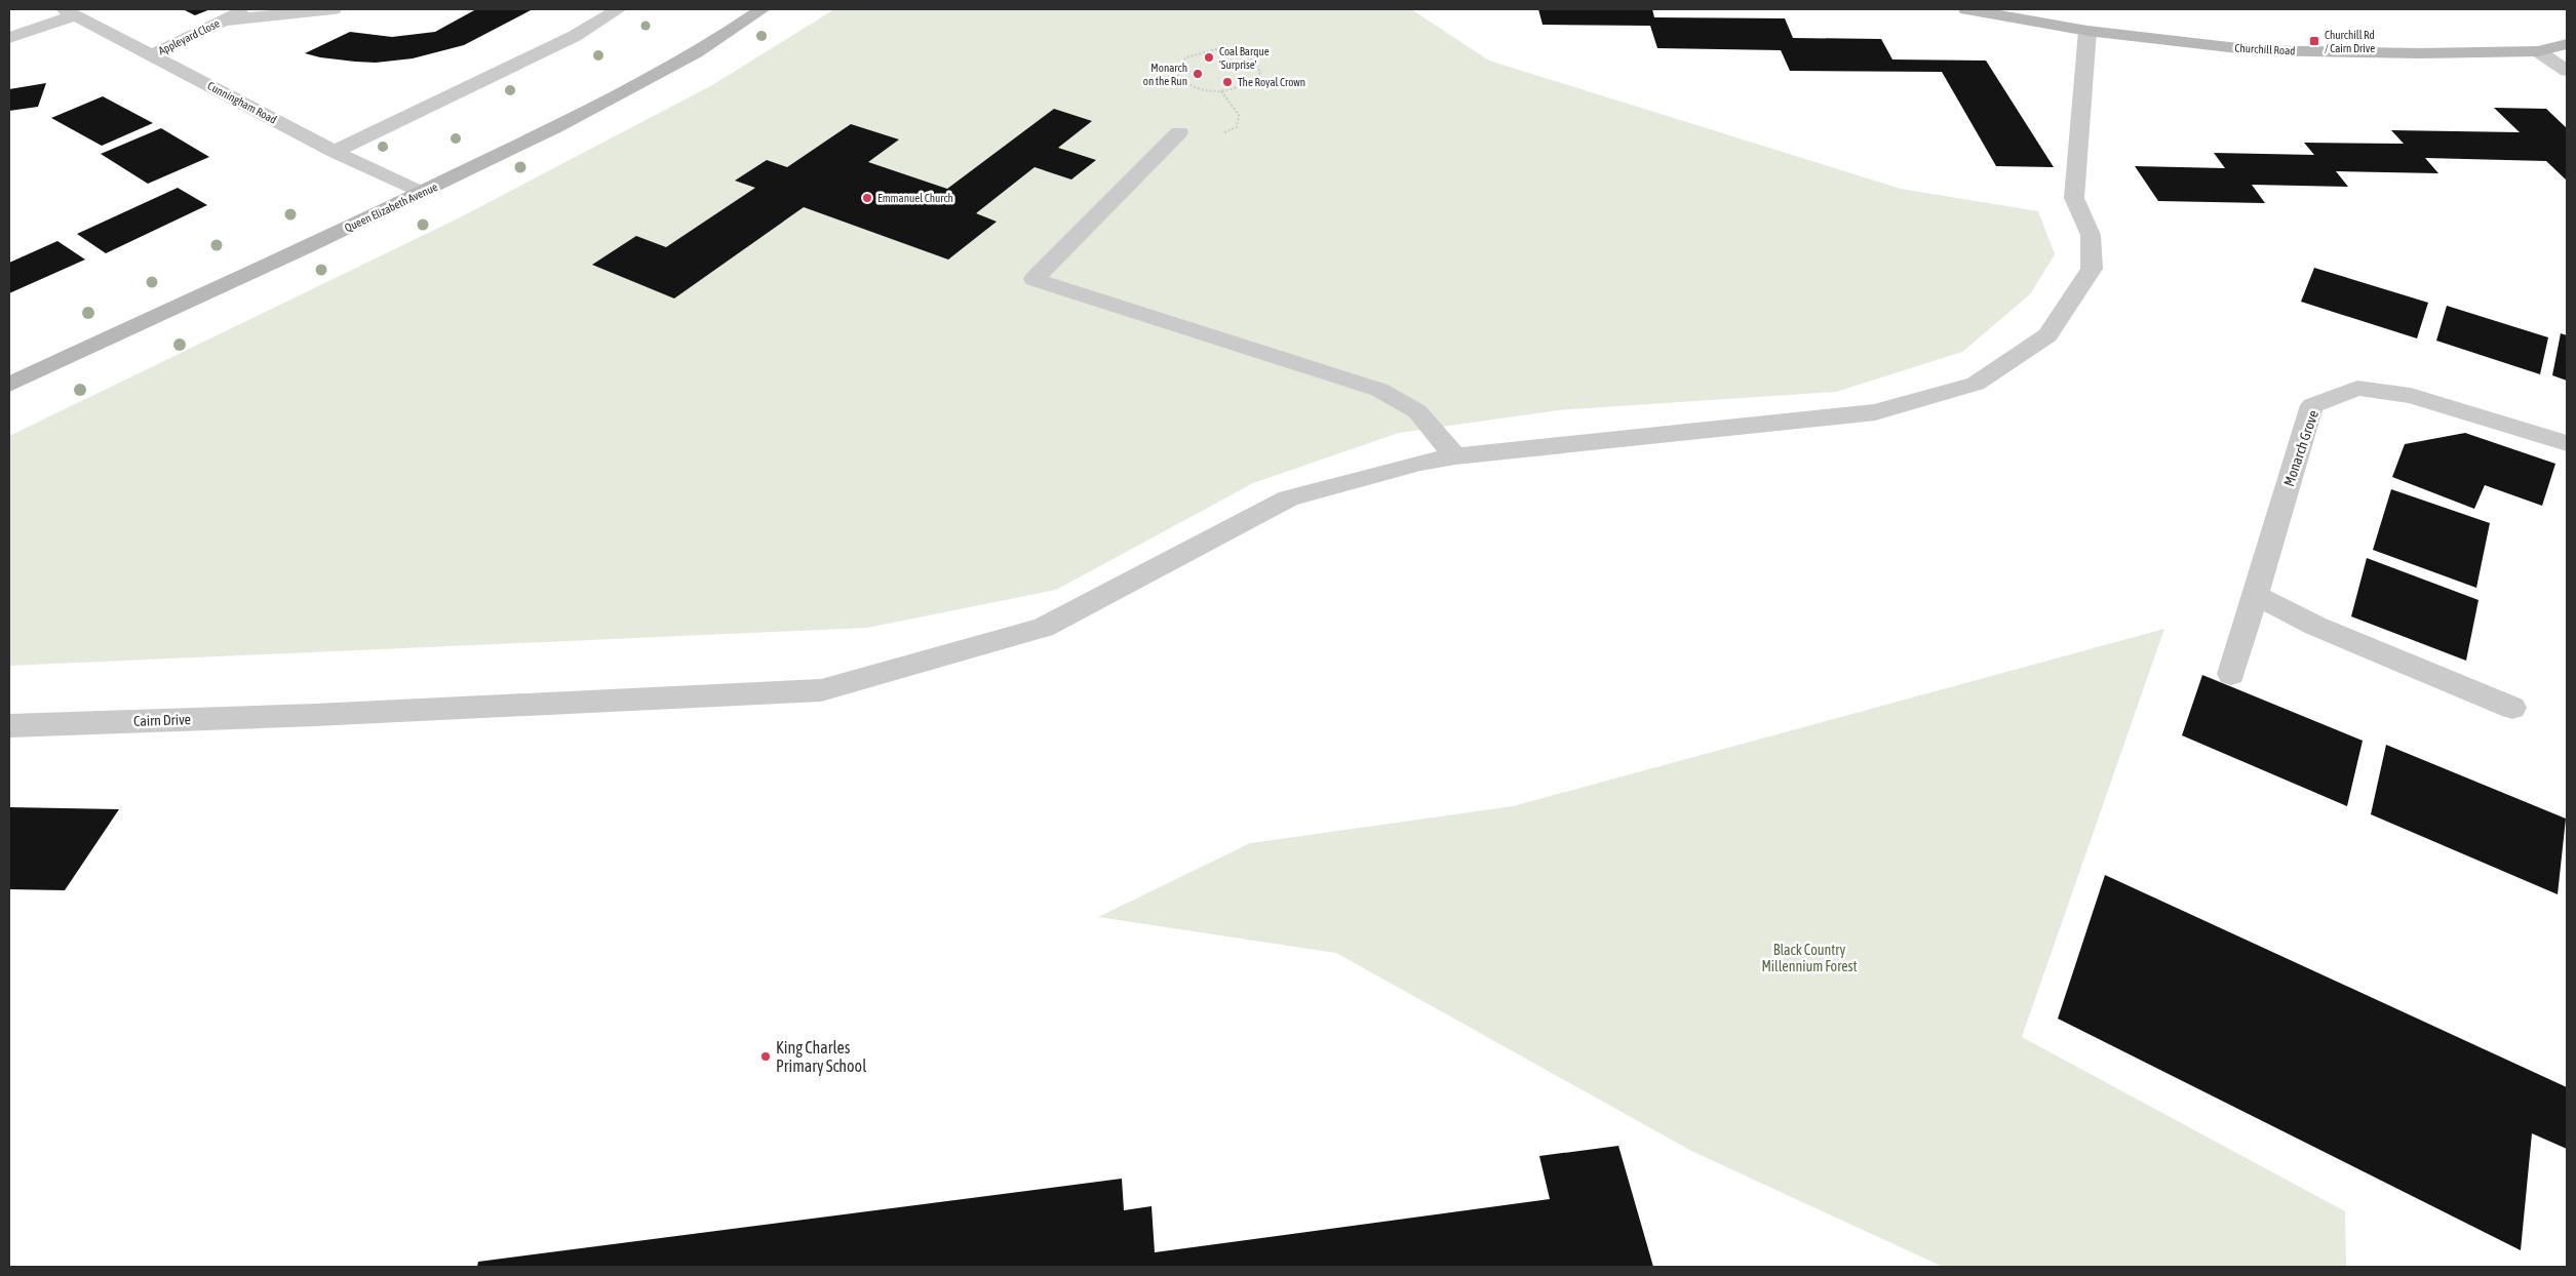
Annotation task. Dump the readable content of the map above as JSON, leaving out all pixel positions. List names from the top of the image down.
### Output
{
  "streets": {
    "street": [
      "Appleyard Close",
      "Churchill Road",
      "Cunningham Road",
      "Queen Elizabeth Avenue",
      "Monarch Grove",
      "Cairn Drive"
    ]
  },
  "crossings": [
    ["Appleyard Close", "Cunningham Road"],
    ["Churchill Road", "Cairn Drive"],
    ["Cunningham Road", "Queen Elizabeth Avenue"]
  ],
  "parks": ["Black Country Millennium Forest"],
  "places": {
    "transit": ["Churchill Rd / Cairn Drive"],
    "other": [
      "Coal Barque 'Surprise'",
      "Monarch on the Run",
      "The Royal Crown",
      "Emmanuel Church",
      "King Charles Primary School"
    ]
  }
}
